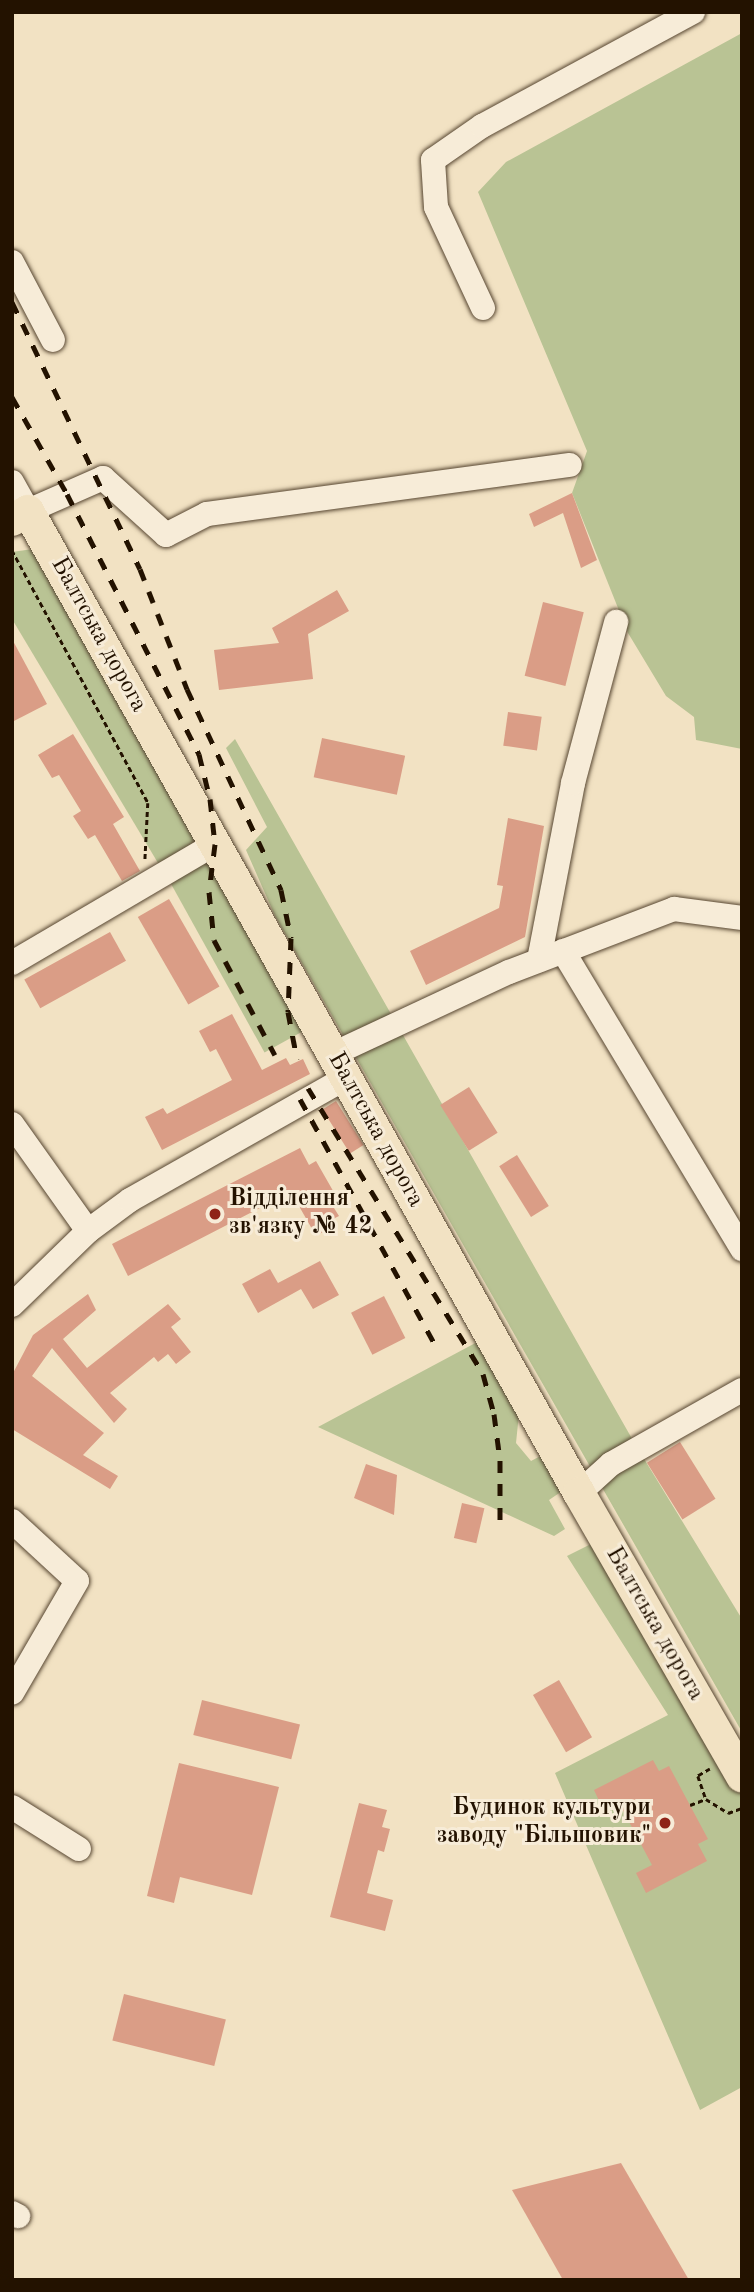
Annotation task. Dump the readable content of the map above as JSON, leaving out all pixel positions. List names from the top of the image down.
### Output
{
  "streets": {
    "main road": ["Балтська дорога"]
  },
  "places": ["Відділення зв'язку № 42", "Будинок культури заводу \"Більшовик\""]
}
